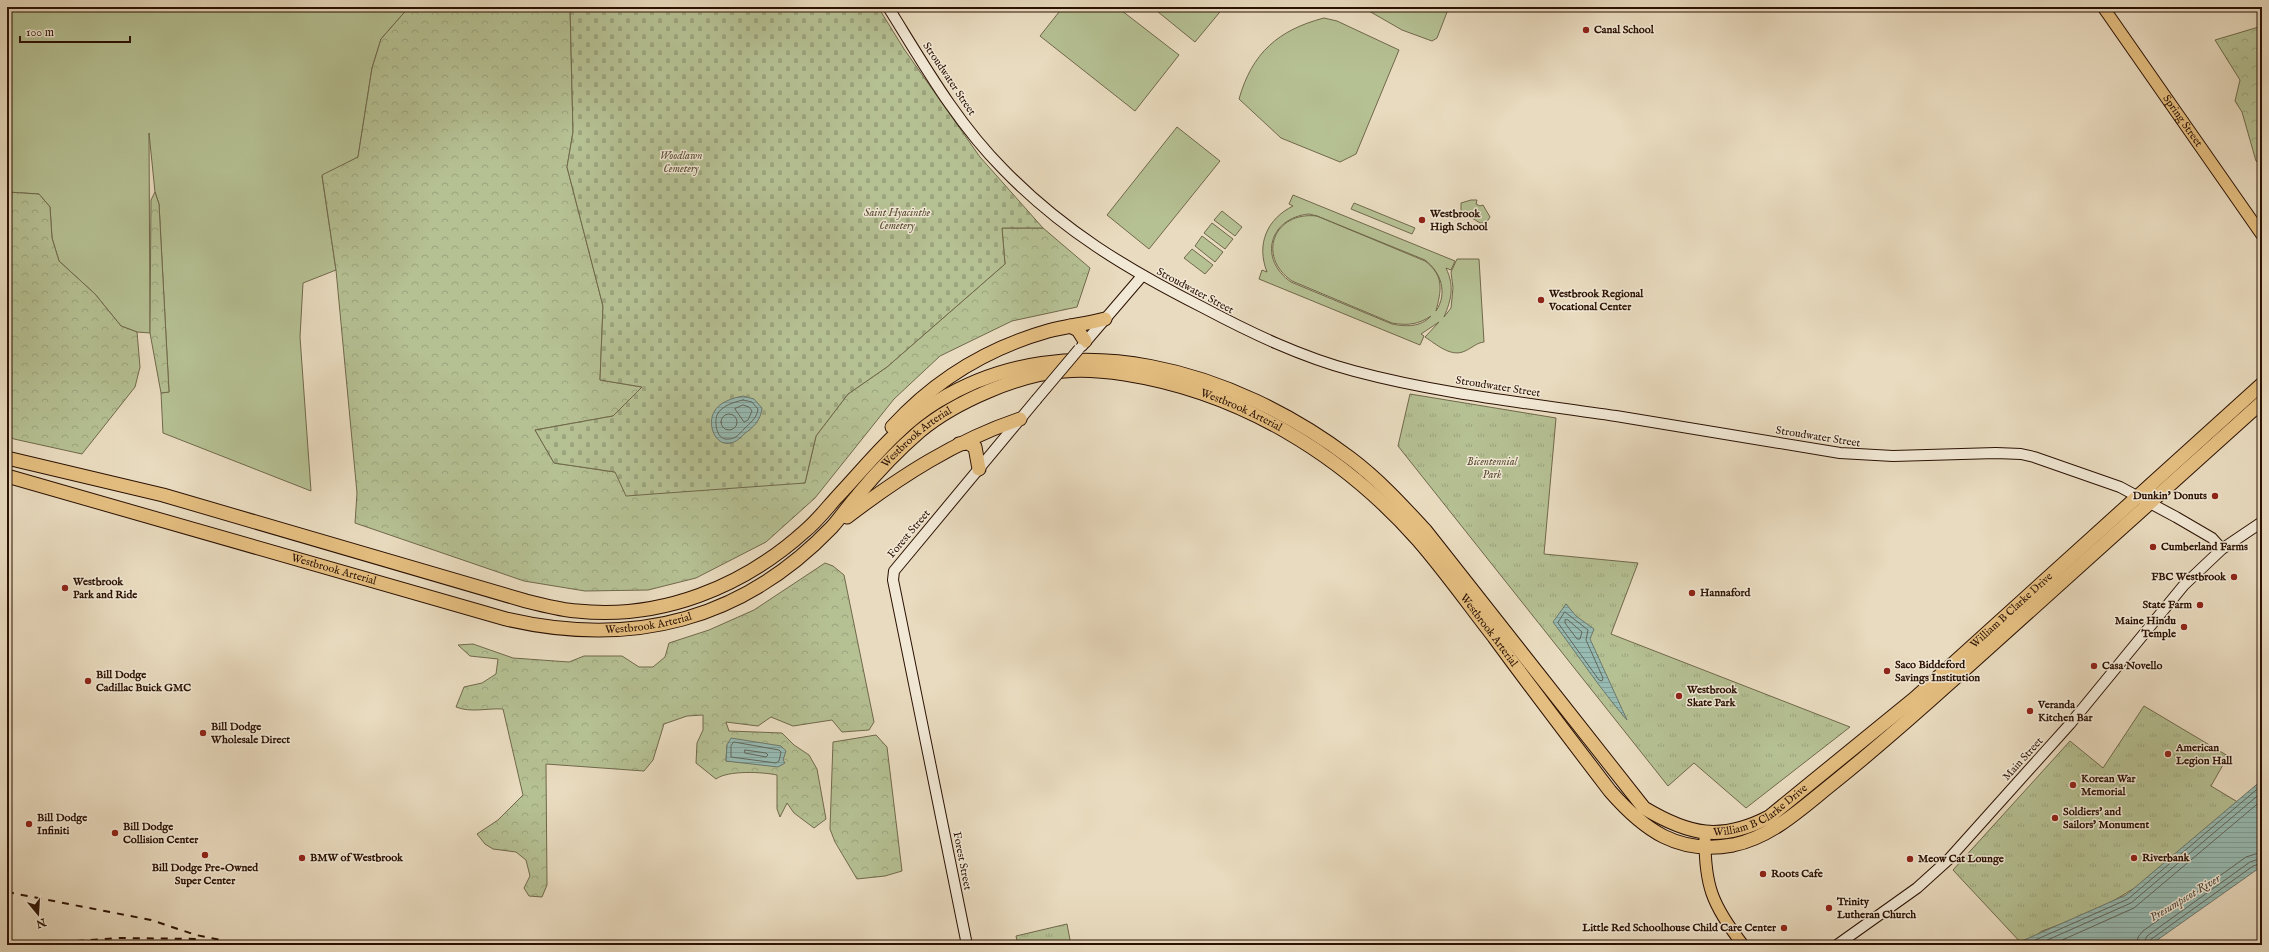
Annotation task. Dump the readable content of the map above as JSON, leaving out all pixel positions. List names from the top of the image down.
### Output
{
  "streets": {
    "highway": ["Westbrook Arterial", "William B Clarke Drive"],
    "main road": [
      "Stroudwater Street",
      "Spring Street",
      "Forest Street",
      "Main Street"
    ]
  },
  "crossings": [
    ["Stroudwater Street", "Forest Street"],
    ["Stroudwater Street", "William B Clarke Drive"],
    ["Stroudwater Street", "Main Street"],
    ["Westbrook Arterial", "William B Clarke Drive"]
  ],
  "water": ["Presumpscot River"],
  "parks": ["Woodlawn Cemetery", "Saint Hyacinthe Cemetery", "Bicentennial Park"],
  "places": [
    "Canal School",
    "Westbrook High School",
    "Westbrook Regional Vocational Center",
    "Dunkin' Donuts",
    "Cumberland Farms",
    "FBC Westbrook",
    "Westbrook Park and Ride",
    "Hannaford",
    "State Farm",
    "Maine Hindu Temple",
    "Casa Novello",
    "Saco Biddeford Savings Institution",
    "Bill Dodge Cadillac Buick GMC",
    "Westbrook Skate Park",
    "Veranda Kitchen Bar",
    "Bill Dodge Wholesale Direct",
    "American Legion Hall",
    "Korean War Memorial",
    "Soldiers' and Sailors' Monument",
    "Bill Dodge Infiniti",
    "Bill Dodge Collision Center",
    "Bill Dodge Pre-Owned Super Center",
    "BMW of Westbrook",
    "Riverbank",
    "Meow Cat Lounge",
    "Roots Cafe",
    "Trinity Lutheran Church",
    "Little Red Schoolhouse Child Care Center"
  ],
  "scale_bar": "100 m",
  "north": "bottom"
}
